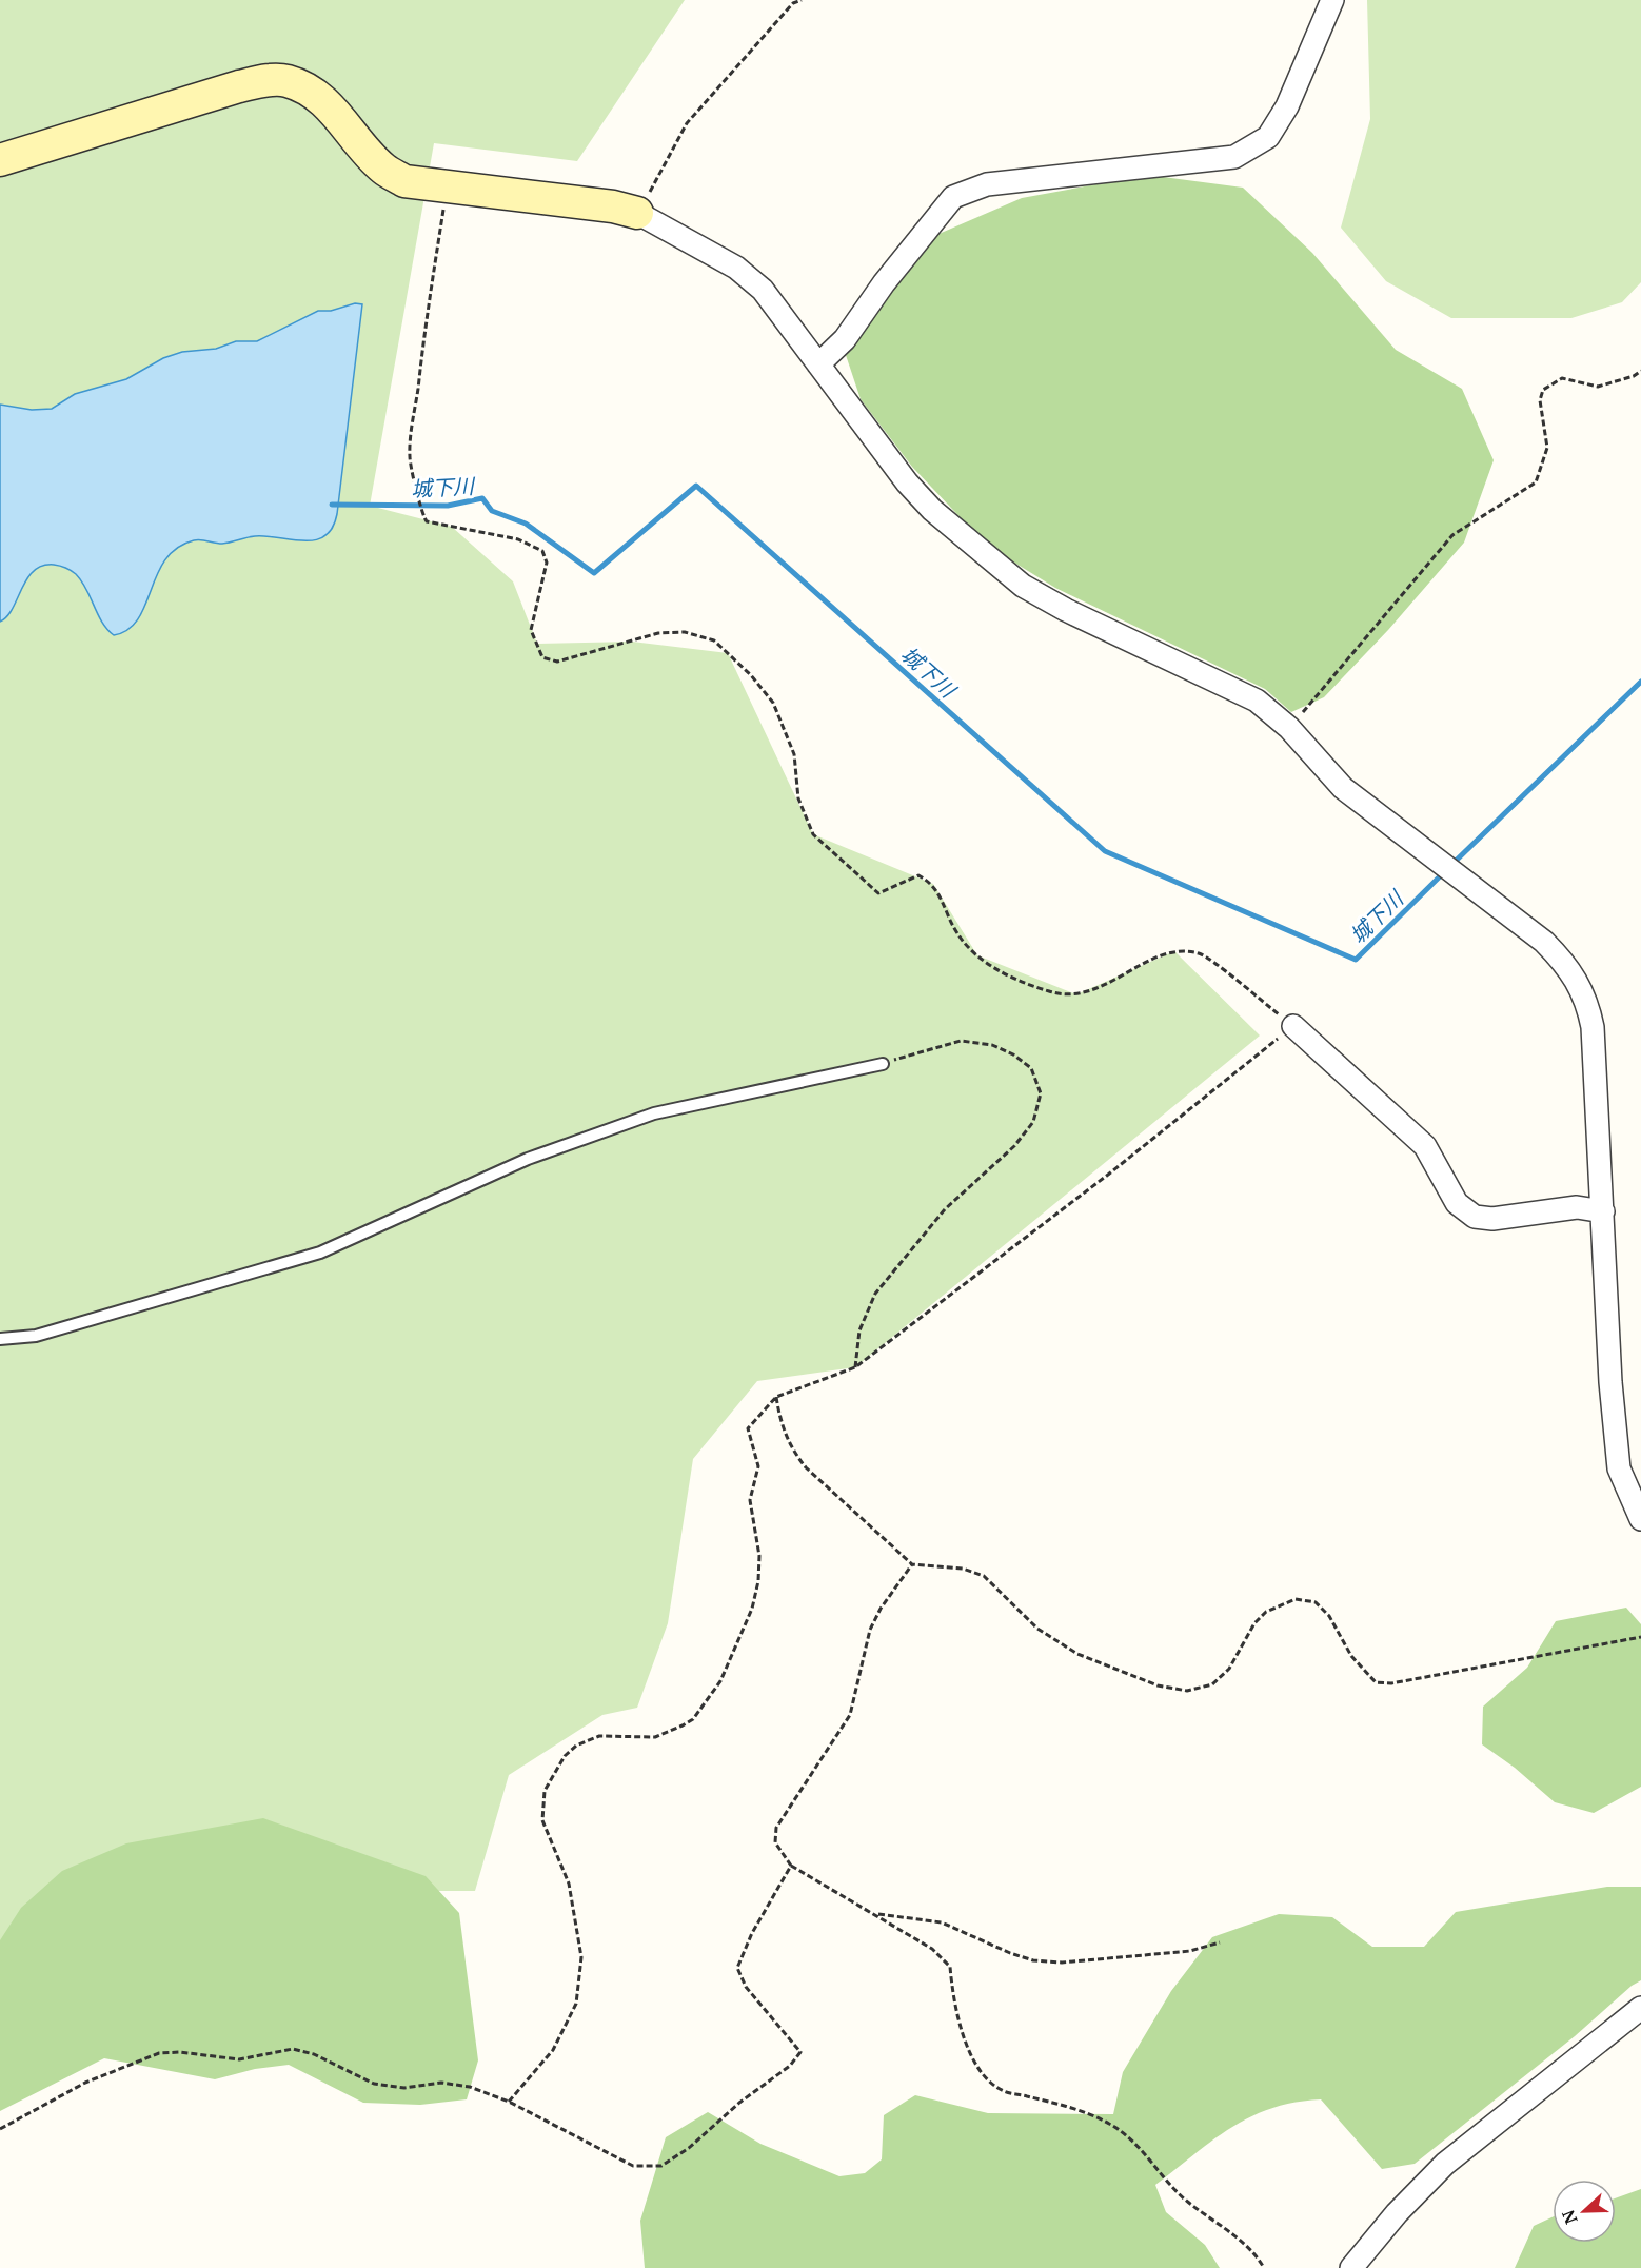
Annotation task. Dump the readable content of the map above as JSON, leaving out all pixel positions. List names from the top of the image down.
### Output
{
  "water": ["城下川"],
  "north": "left"
}
